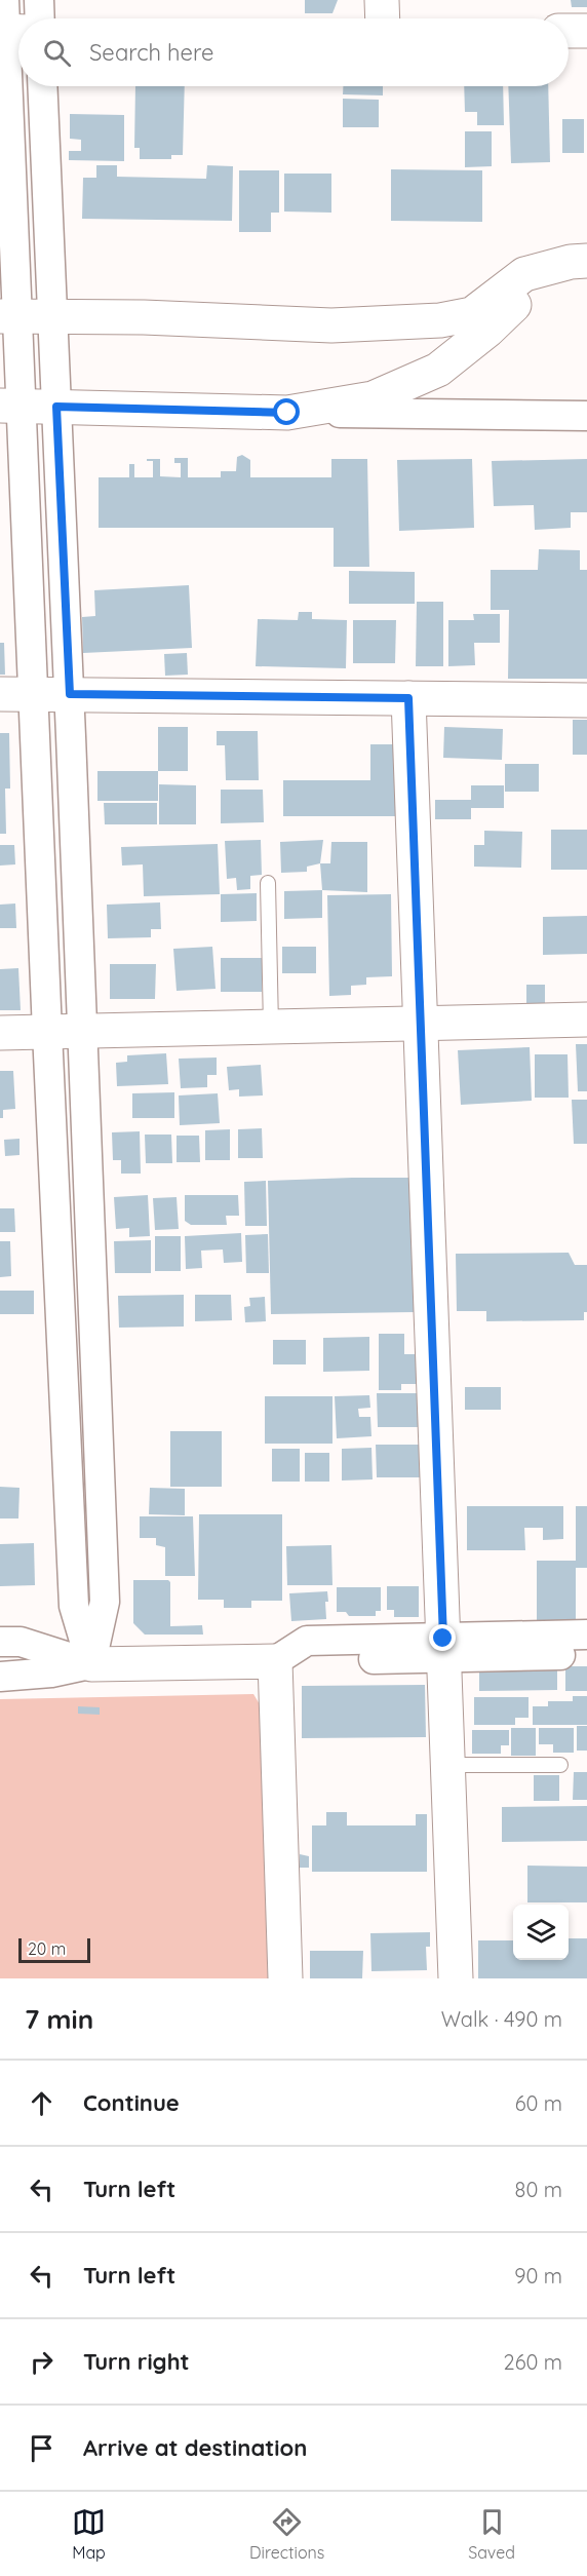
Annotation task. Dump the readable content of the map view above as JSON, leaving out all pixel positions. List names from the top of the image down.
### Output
{
  "scale_bar": "20 m",
  "page": {
    "search": "Search here",
    "scale": "20 m",
    "heading": ["7 min", "Walk · 490 m"],
    "list": [
      ["Continue", "60 m"],
      ["Turn left", "80 m"],
      ["Turn left", "90 m"],
      ["Turn right", "260 m"],
      "Arrive at destination"
    ],
    "nav": ["Map", "Directions", "Saved"]
  }
}
